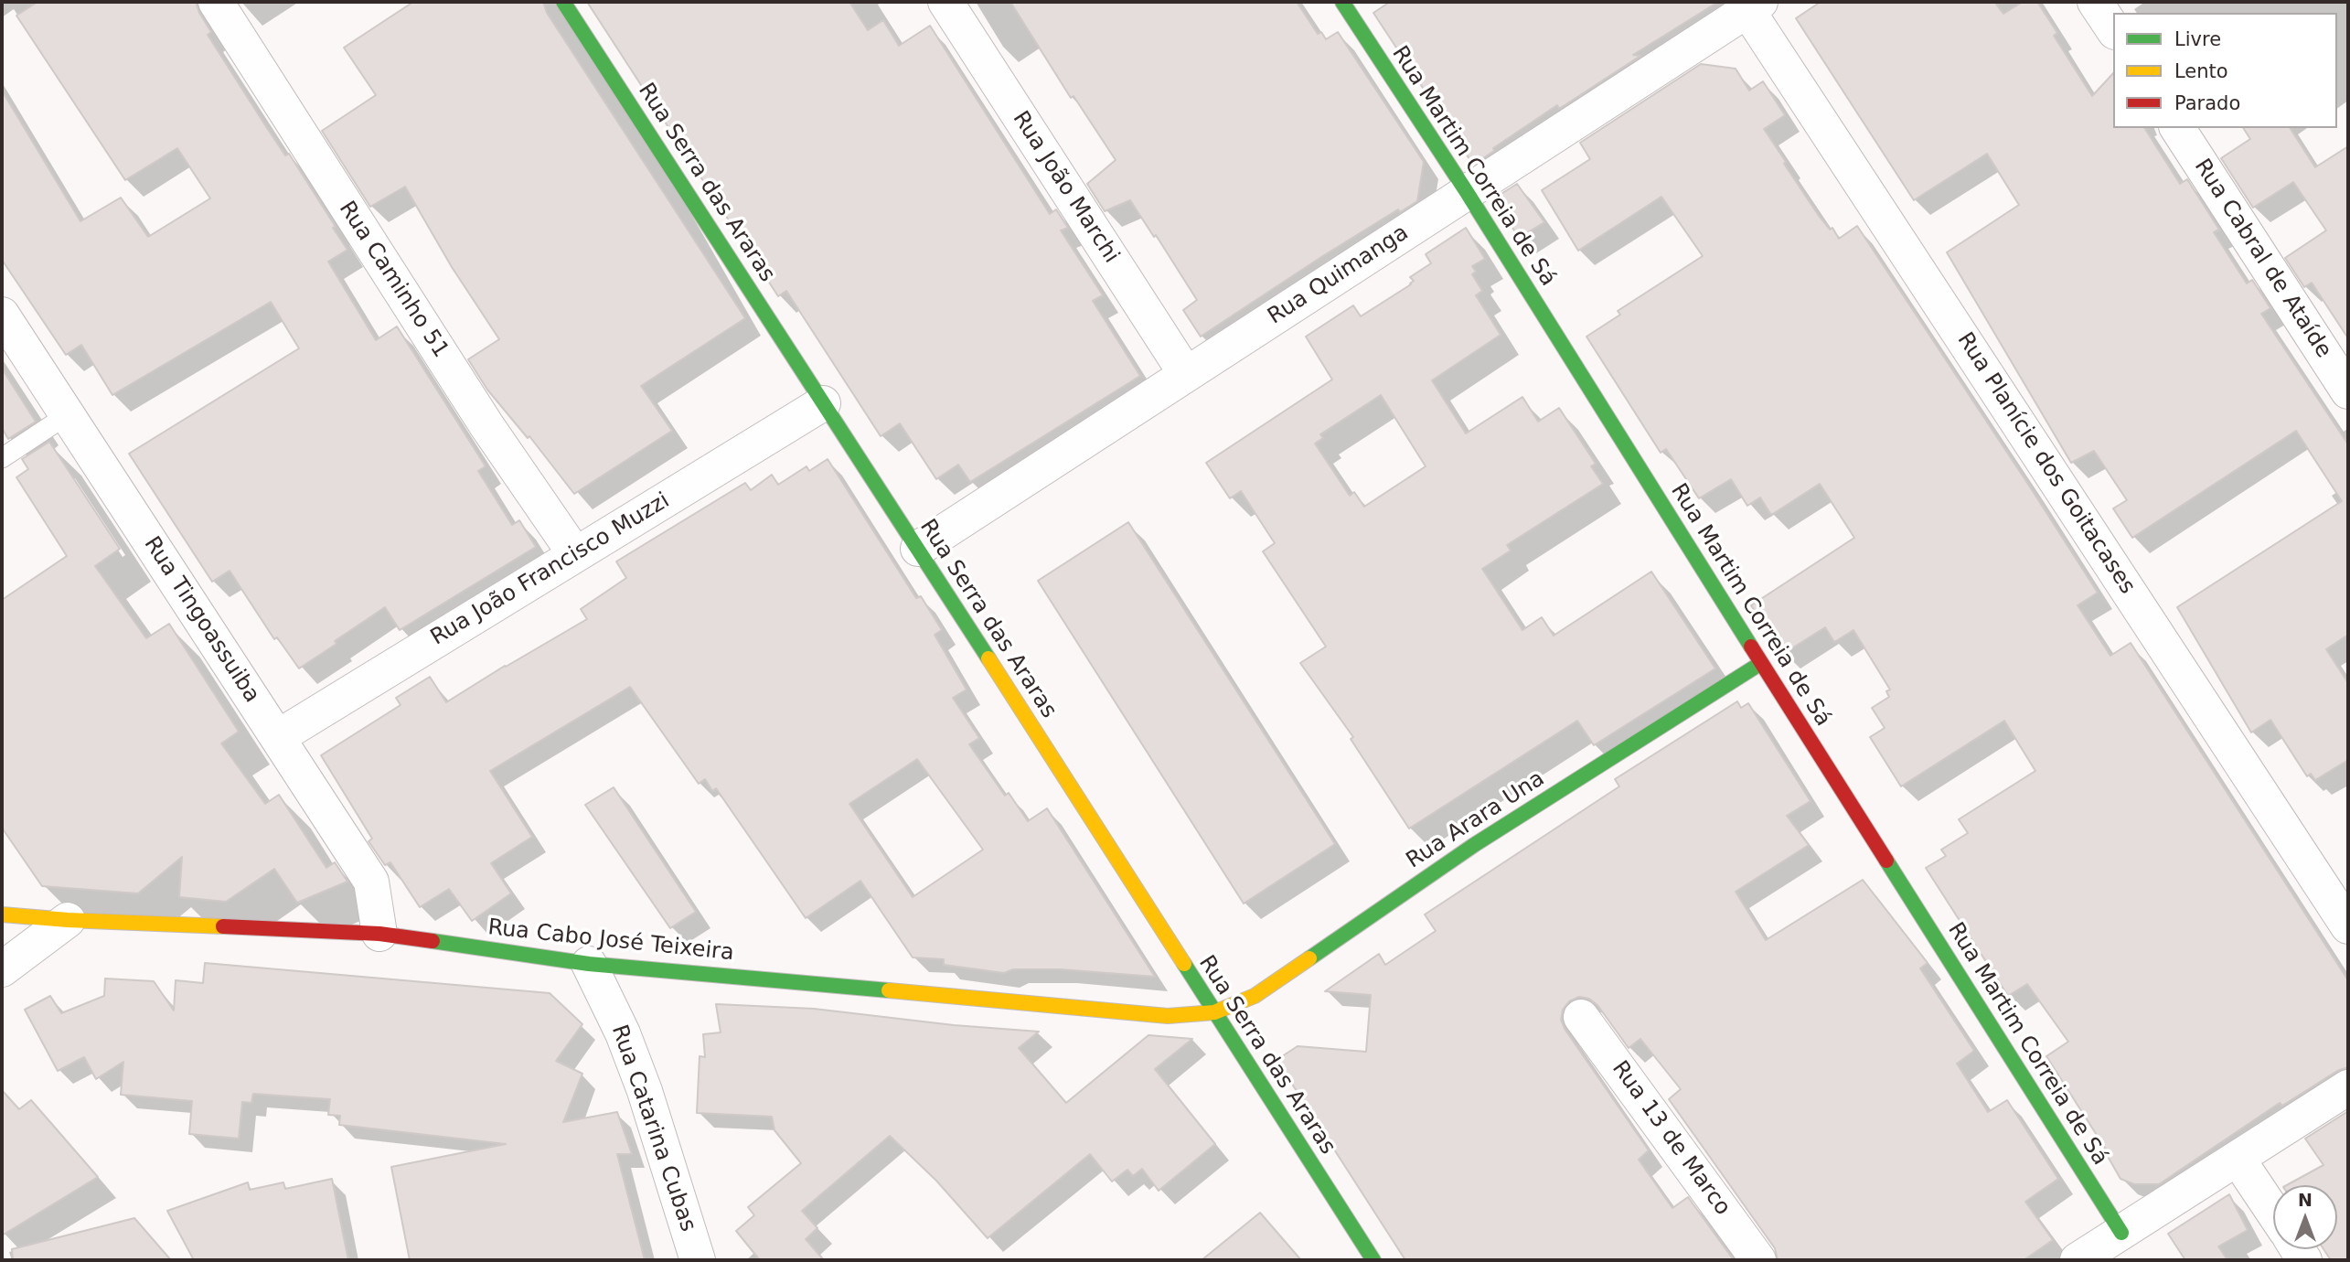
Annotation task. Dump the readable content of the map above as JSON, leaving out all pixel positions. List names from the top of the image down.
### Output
{
  "streets": {
    "street": [
      "Rua Martim Correia de Sá",
      "Rua Serra das Araras",
      "Rua João Marchi",
      "Rua Cabral de Ataíde",
      "Rua Quimanga",
      "Rua Caminho 51",
      "Rua Planície dos Goitacases",
      "Rua João Francisco Muzzi",
      "Rua Tingoassuiba",
      "Rua Arara Una",
      "Rua Cabo José Teixeira",
      "Rua Catarina Cubas",
      "Rua 13 de Marco"
    ]
  },
  "crossings": [
    ["Rua Martim Correia de Sá", "Rua Quimanga"],
    ["Rua Martim Correia de Sá", "Rua Arara Una"],
    ["Rua Serra das Araras", "Rua Quimanga"],
    ["Rua Serra das Araras", "Rua João Francisco Muzzi"],
    ["Rua Serra das Araras", "Rua Arara Una"],
    ["Rua Serra das Araras", "Rua Cabo José Teixeira"],
    ["Rua João Marchi", "Rua Quimanga"],
    ["Rua Quimanga", "Rua Planície dos Goitacases"],
    ["Rua Caminho 51", "Rua João Francisco Muzzi"],
    ["Rua João Francisco Muzzi", "Rua Tingoassuiba"],
    ["Rua Tingoassuiba", "Rua Cabo José Teixeira"],
    ["Rua Arara Una", "Rua Cabo José Teixeira"],
    ["Rua Cabo José Teixeira", "Rua Catarina Cubas"]
  ],
  "legend": ["Livre", "Lento", "Parado"],
  "north": "top"
}
